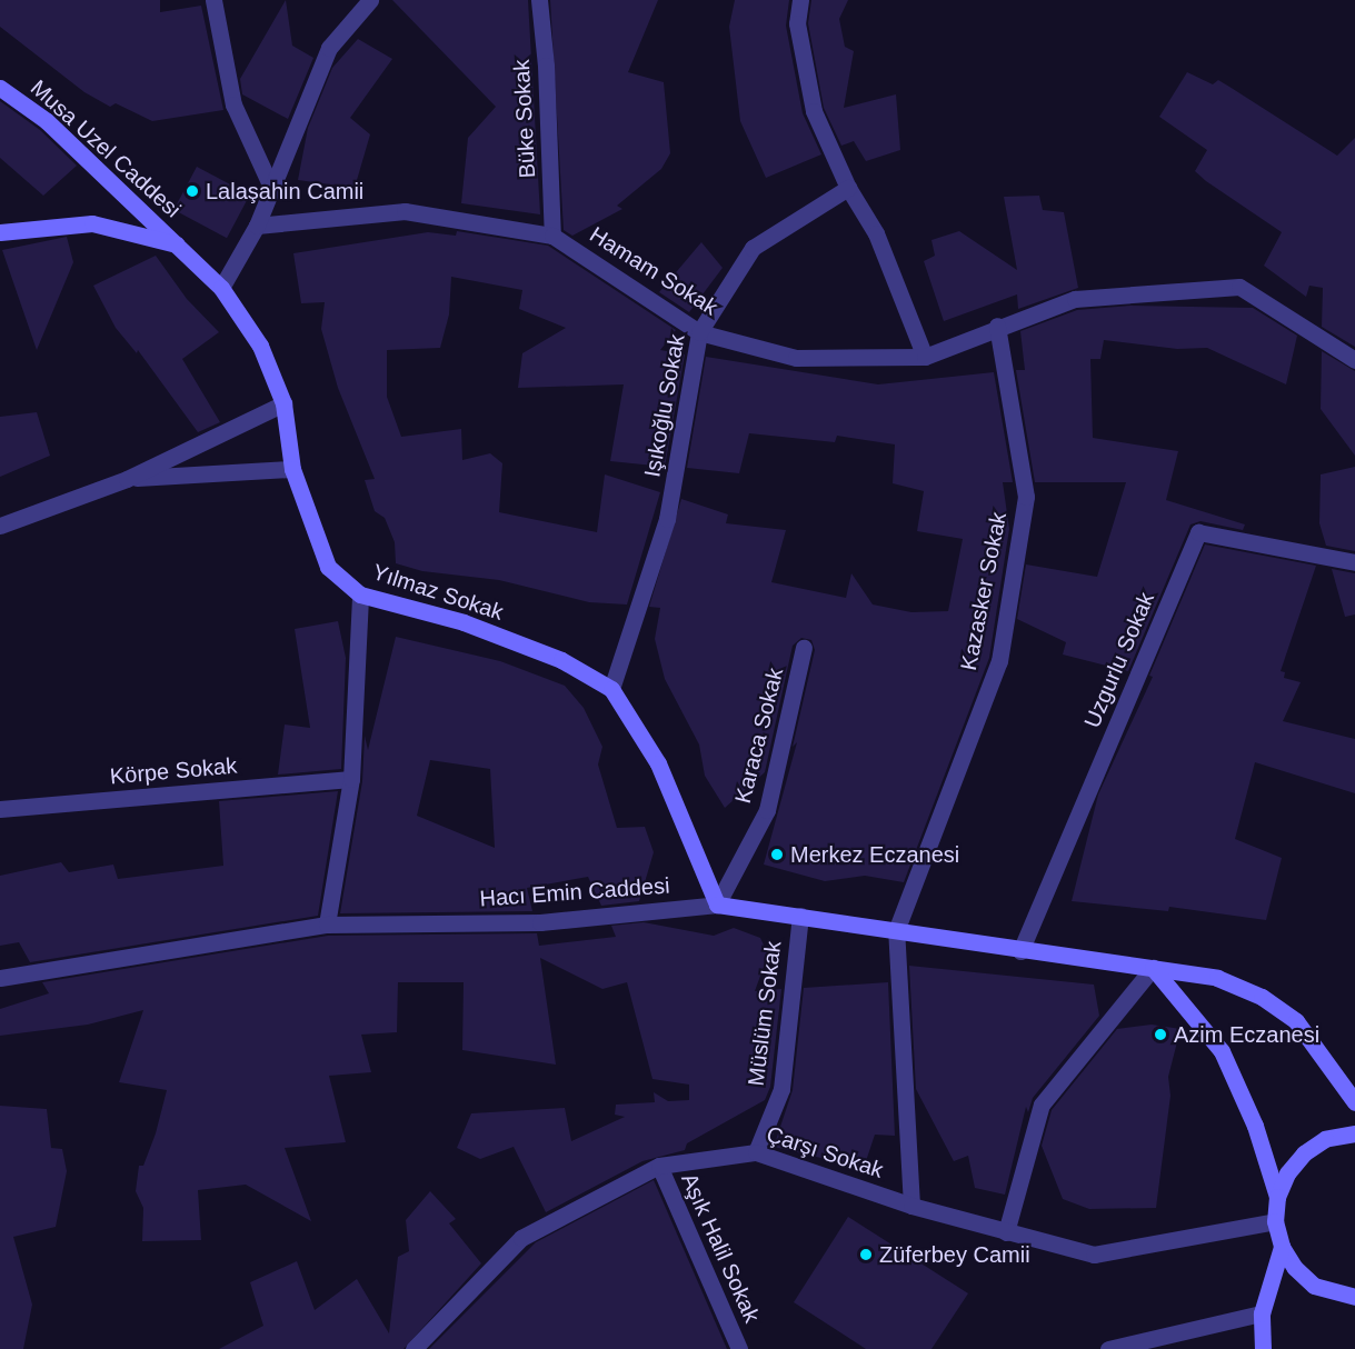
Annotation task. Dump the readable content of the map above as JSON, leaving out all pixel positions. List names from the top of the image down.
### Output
{
  "streets": {
    "main road": ["Musa Uzel Caddesi", "Yılmaz Sokak", "Hacı Emin Caddesi"],
    "street": [
      "Büke Sokak",
      "Hamam Sokak",
      "Işıkoğlu Sokak",
      "Kazasker Sokak",
      "Uzgurlu Sokak",
      "Karaca Sokak",
      "Körpe Sokak",
      "Müslüm Sokak",
      "Çarşı Sokak",
      "Aşık Halil Sokak"
    ]
  },
  "crossings": [
    ["Büke Sokak", "Hamam Sokak"],
    ["Musa Uzel Caddesi", "Yılmaz Sokak"],
    ["Hamam Sokak", "Işıkoğlu Sokak"],
    ["Hamam Sokak", "Kazasker Sokak"],
    ["Işıkoğlu Sokak", "Yılmaz Sokak"],
    ["Kazasker Sokak", "Hacı Emin Caddesi"],
    ["Yılmaz Sokak", "Karaca Sokak"],
    ["Yılmaz Sokak", "Hacı Emin Caddesi"],
    ["Uzgurlu Sokak", "Hacı Emin Caddesi"],
    ["Karaca Sokak", "Hacı Emin Caddesi"],
    ["Hacı Emin Caddesi", "Müslüm Sokak"],
    ["Müslüm Sokak", "Çarşı Sokak"],
    ["Çarşı Sokak", "Aşık Halil Sokak"]
  ],
  "places": [
    "Lalaşahin Camii",
    "Merkez Eczanesi",
    "Azim Eczanesi",
    "Züferbey Camii"
  ]
}
